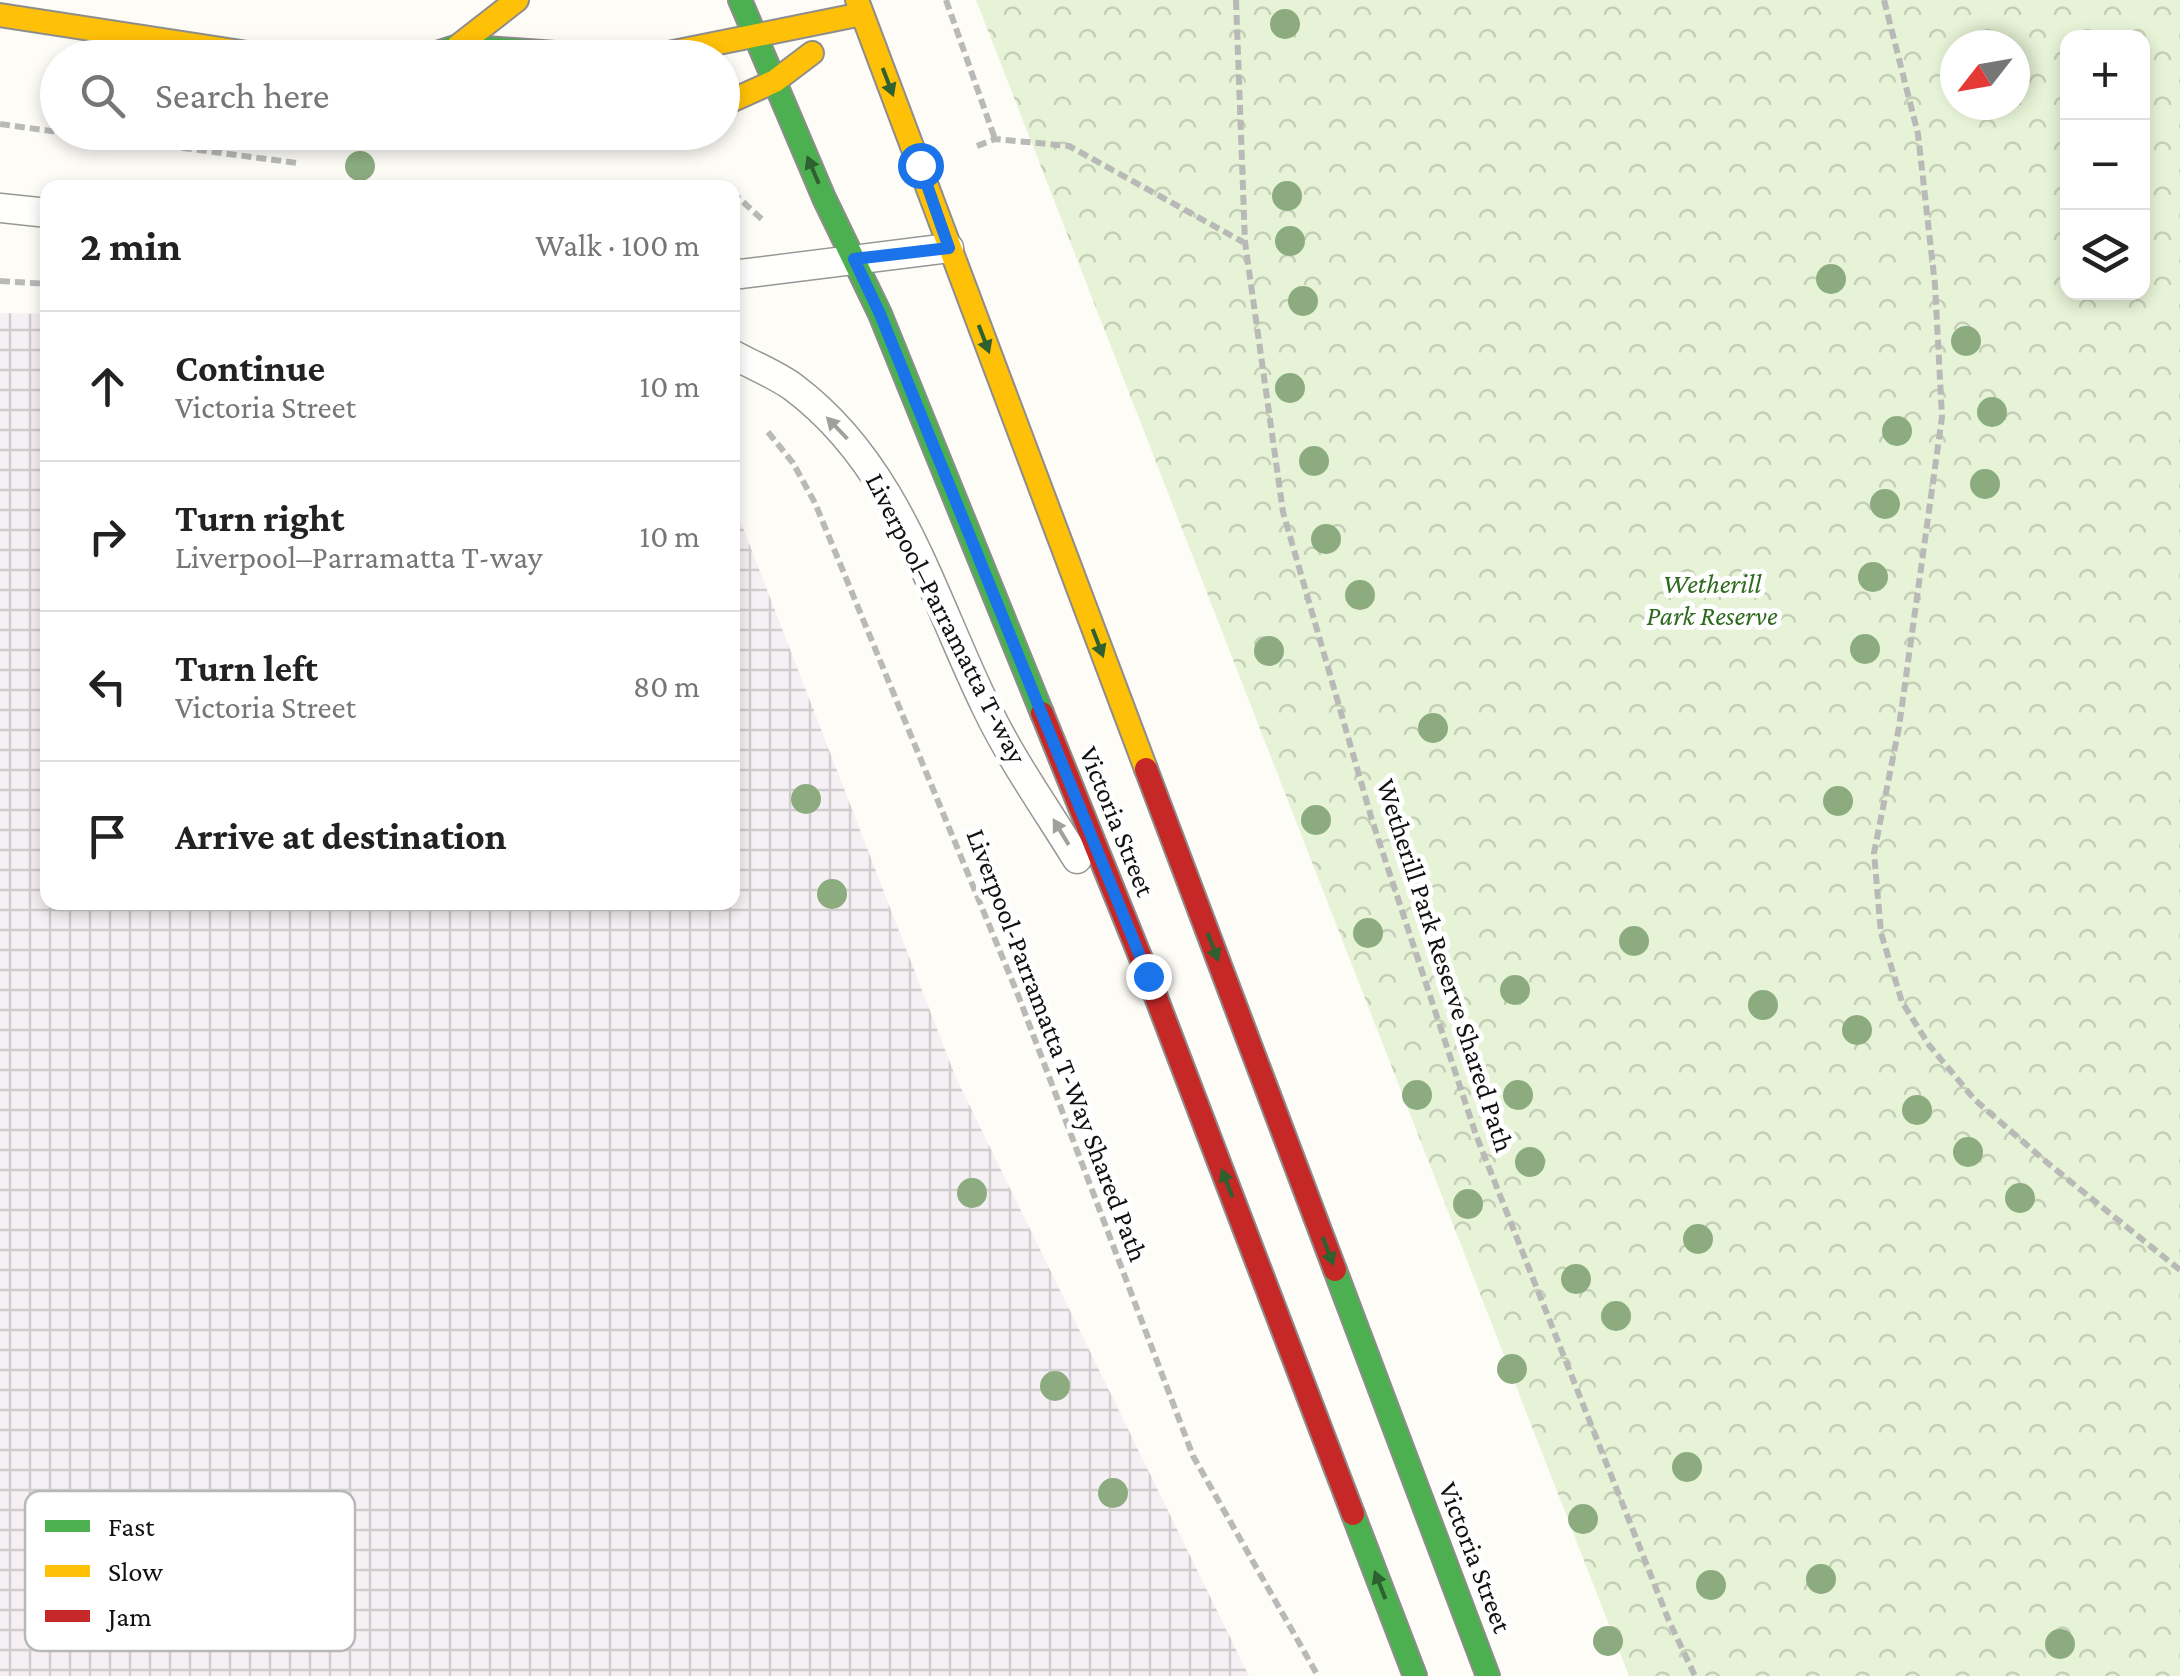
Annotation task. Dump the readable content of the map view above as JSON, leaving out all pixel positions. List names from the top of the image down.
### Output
{
  "streets": {
    "main road": ["Victoria Street"],
    "lane": ["Liverpool–Parramatta T-way"],
    "path": ["Wetherill Park Reserve Shared Path", "Liverpool-Parramatta T-Way Shared Path"]
  },
  "crossings": [
    ["Liverpool–Parramatta T-way", "Victoria Street"]
  ],
  "one_way": ["Liverpool–Parramatta T-way"],
  "parks": ["Wetherill Park Reserve"],
  "legend": ["Fast", "Slow", "Jam"],
  "north": "bottom left",
  "page": {
    "map_buttons": ["+", "−"],
    "search": "Search here",
    "heading": ["2 min", "Walk · 100 m"],
    "list": [
      ["Continue", "Victoria Street", "10 m"],
      ["Turn right", "Liverpool–Parramatta T-way", "10 m"],
      ["Turn left", "Victoria Street", "80 m"],
      "Arrive at destination"
    ]
  }
}
